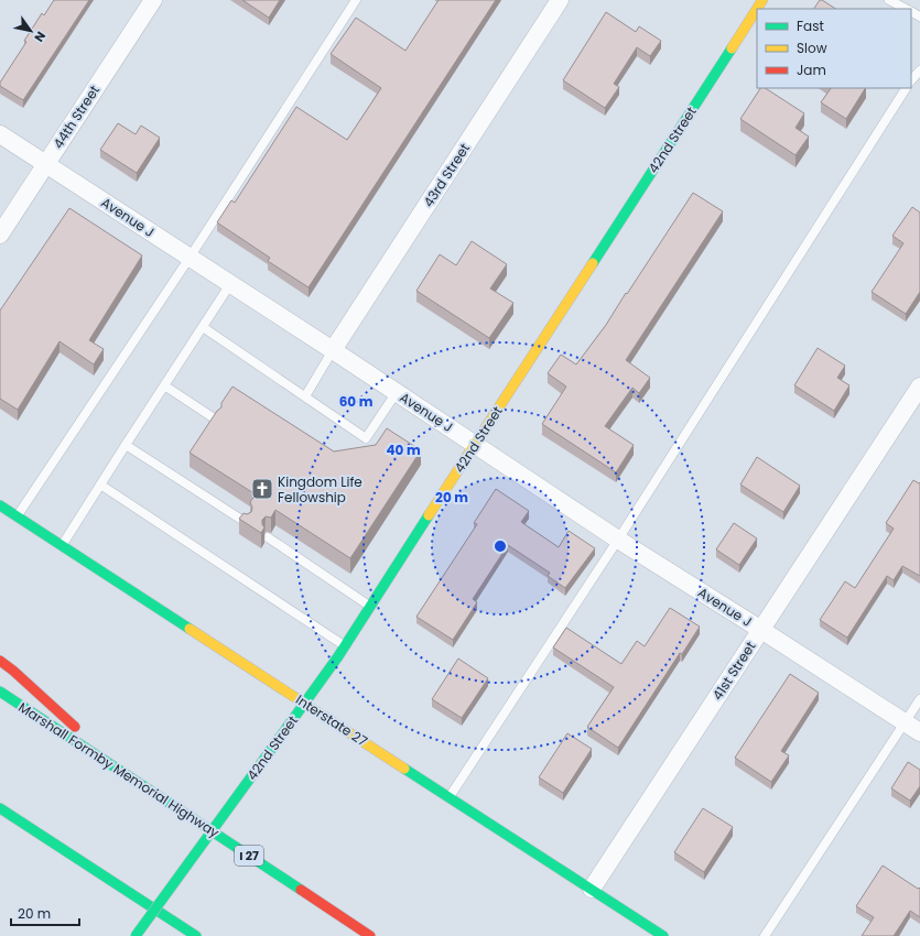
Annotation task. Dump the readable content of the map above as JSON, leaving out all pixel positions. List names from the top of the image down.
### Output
{
  "streets": {
    "main road": [
      "42nd Street",
      "Interstate 27",
      "Marshall Formby Memorial Highway",
      "I 27"
    ],
    "street": [
      "44th Street",
      "43rd Street",
      "Avenue J",
      "41st Street"
    ]
  },
  "crossings": [
    ["44th Street", "Avenue J"],
    ["42nd Street", "Avenue J"],
    ["42nd Street", "Interstate 27"],
    ["43rd Street", "Avenue J"],
    ["Avenue J", "41st Street"],
    ["41st Street", "Interstate 27"]
  ],
  "places": {
    "church": ["Kingdom Life Fellowship"]
  },
  "legend": ["Fast", "Slow", "Jam"],
  "scale_bar": "20 m",
  "north": "bottom right",
  "rings": ["60 m", "40 m", "20 m"]
}
